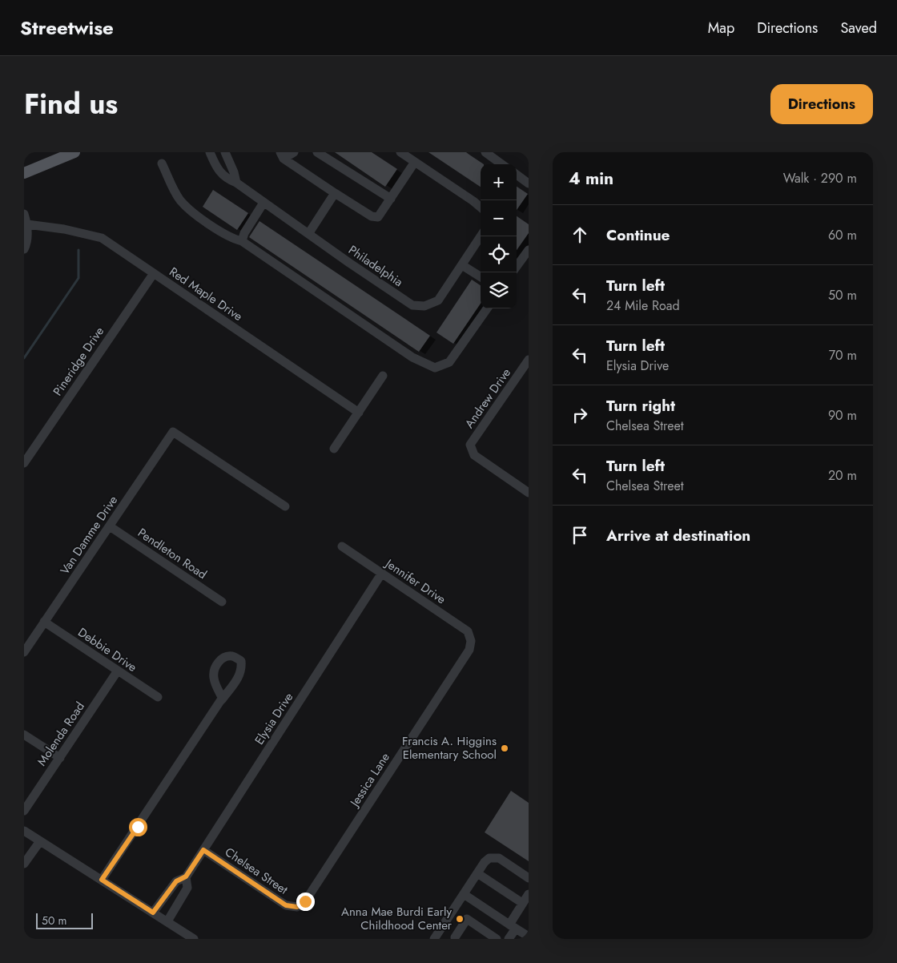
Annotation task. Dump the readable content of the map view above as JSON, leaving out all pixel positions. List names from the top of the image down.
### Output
{
  "streets": {
    "street": [
      "Philadelphia",
      "Red Maple Drive",
      "Pineridge Drive",
      "Andrew Drive",
      "Van Damme Drive",
      "Pendleton Road",
      "Jennifer Drive",
      "Debbie Drive",
      "Elysia Drive",
      "Molenda Road",
      "Jessica Lane",
      "Chelsea Street"
    ]
  },
  "crossings": [
    ["Red Maple Drive", "Pineridge Drive"],
    ["Van Damme Drive", "Pendleton Road"],
    ["Van Damme Drive", "Debbie Drive"],
    ["Jennifer Drive", "Elysia Drive"],
    ["Jennifer Drive", "Jessica Lane"],
    ["Debbie Drive", "Molenda Road"],
    ["Elysia Drive", "Chelsea Street"],
    ["Jessica Lane", "Chelsea Street"]
  ],
  "places": ["Francis A. Higgins Elementary School", "Anna Mae Burdi Early Childhood Center"],
  "scale_bar": "50 m",
  "page": {
    "header": "Streetwise",
    "nav": ["Map", "Directions", "Saved"],
    "title": "Find us",
    "buttons": "Directions",
    "heading": ["4 min", "Walk · 290 m"],
    "map_buttons": ["+", "−"],
    "list": [
      ["Continue", "60 m"],
      ["Turn left", "24 Mile Road", "50 m"],
      ["Turn left", "Elysia Drive", "70 m"],
      ["Turn right", "Chelsea Street", "90 m"],
      ["Turn left", "Chelsea Street", "20 m"],
      "Arrive at destination"
    ],
    "scale": "50 m"
  }
}
